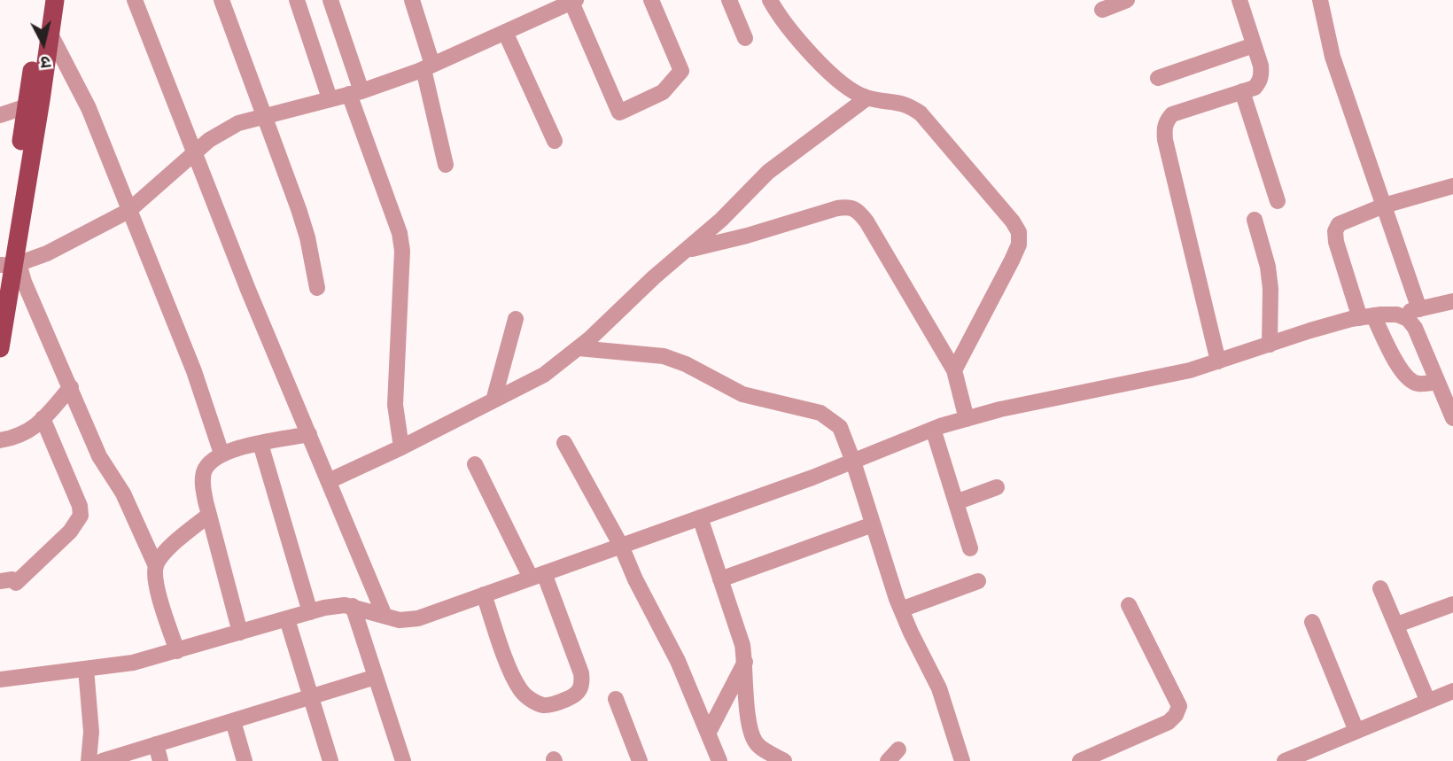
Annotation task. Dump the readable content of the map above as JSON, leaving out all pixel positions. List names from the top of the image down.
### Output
{
  "north": "bottom"
}
